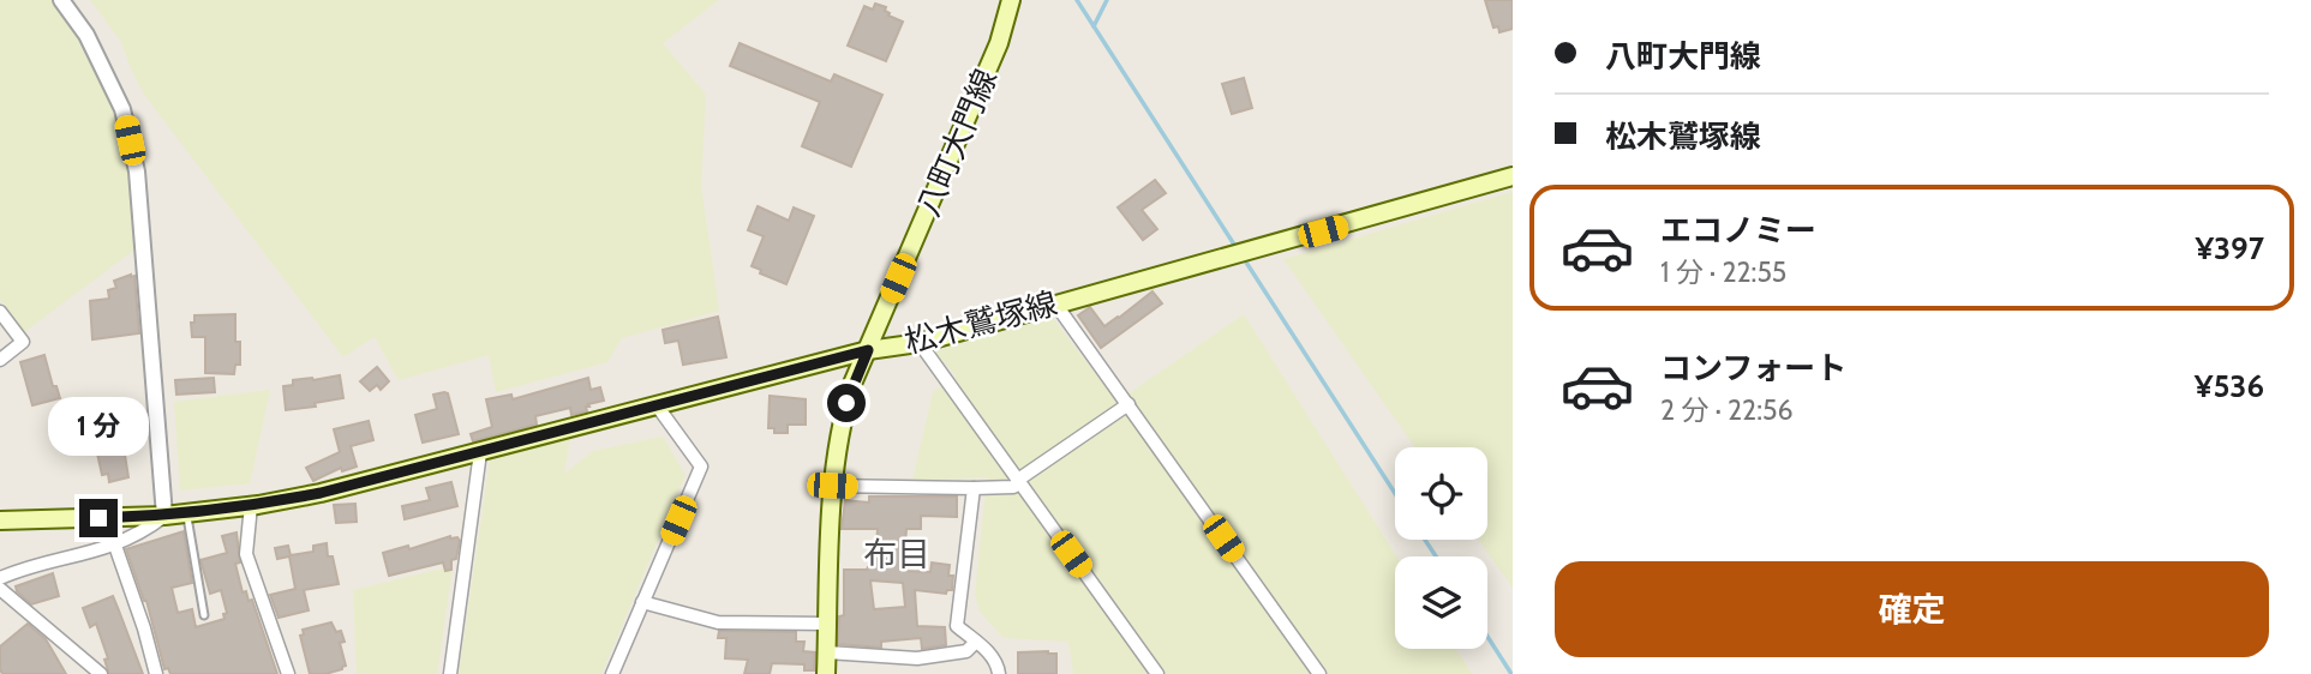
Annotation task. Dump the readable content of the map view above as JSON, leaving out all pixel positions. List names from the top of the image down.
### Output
{
  "streets": {
    "main road": ["八町大門線", "松木鷲塚線"]
  },
  "crossings": [
    ["八町大門線", "松木鷲塚線"]
  ],
  "districts": ["布目"],
  "page": {
    "banner": ["八町大門線", "松木鷲塚線"],
    "list": [
      {
        "name": "エコノミー",
        "note": "1 分 · 22:55",
        "value": "¥397"
      },
      {
        "name": "コンフォート",
        "note": "2 分 · 22:56",
        "value": "¥536"
      }
    ],
    "bubble": "1 分",
    "buttons": "確定"
  }
}
